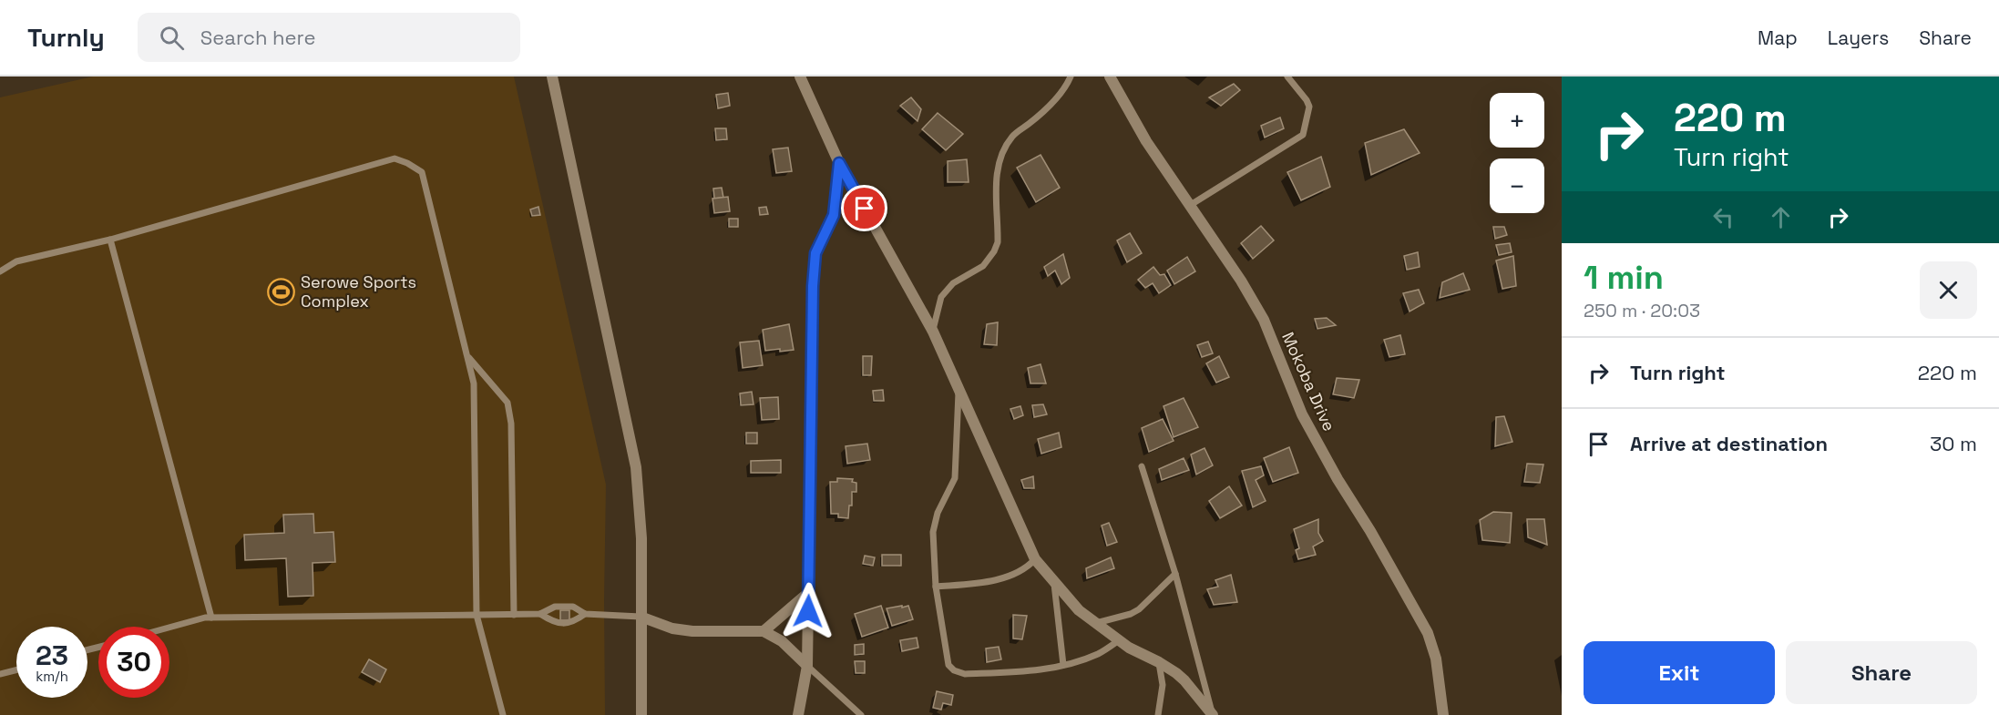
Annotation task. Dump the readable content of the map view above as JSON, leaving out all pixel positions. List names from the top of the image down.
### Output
{
  "streets": {
    "street": ["Mokoba Drive"]
  },
  "places": {
    "sports": ["Serowe Sports Complex"]
  },
  "page": {
    "header": "Turnly",
    "search": "Search here",
    "nav": ["Map", "Layers", "Share"],
    "turn": ["220 m", "Turn right"],
    "map_buttons": ["+", "−"],
    "heading": ["1 min", "250 m · 20:03"],
    "list": [
      {
        "name": "Turn right",
        "value": "220 m"
      },
      {
        "name": "Arrive at destination",
        "value": "30 m"
      }
    ],
    "speed": "23 km/h",
    "limit": "30",
    "buttons": ["Exit", "Share"]
  }
}
